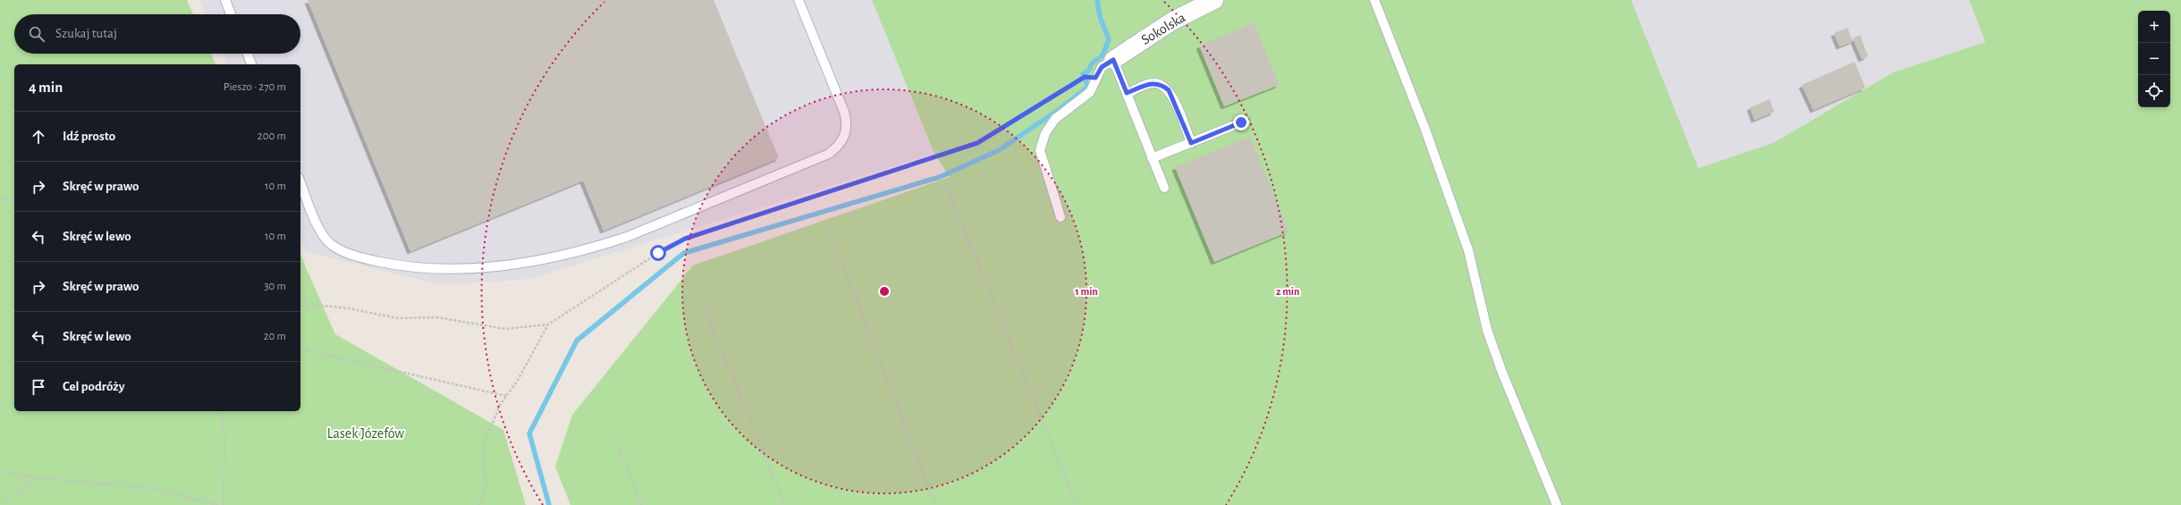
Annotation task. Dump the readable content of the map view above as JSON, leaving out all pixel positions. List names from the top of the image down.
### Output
{
  "streets": {
    "street": ["Sokolska"]
  },
  "parks": ["Lasek Józefów"],
  "page": {
    "map_buttons": ["+", "−"],
    "search": "Szukaj tutaj",
    "heading": ["4 min", "Pieszo · 270 m"],
    "list": [
      ["Idź prosto", "200 m"],
      ["Skręć w prawo", "10 m"],
      ["Skręć w lewo", "10 m"],
      ["Skręć w prawo", "30 m"],
      ["Skręć w lewo", "20 m"],
      "Cel podróży"
    ]
  },
  "rings": ["1 min", "2 min"]
}
